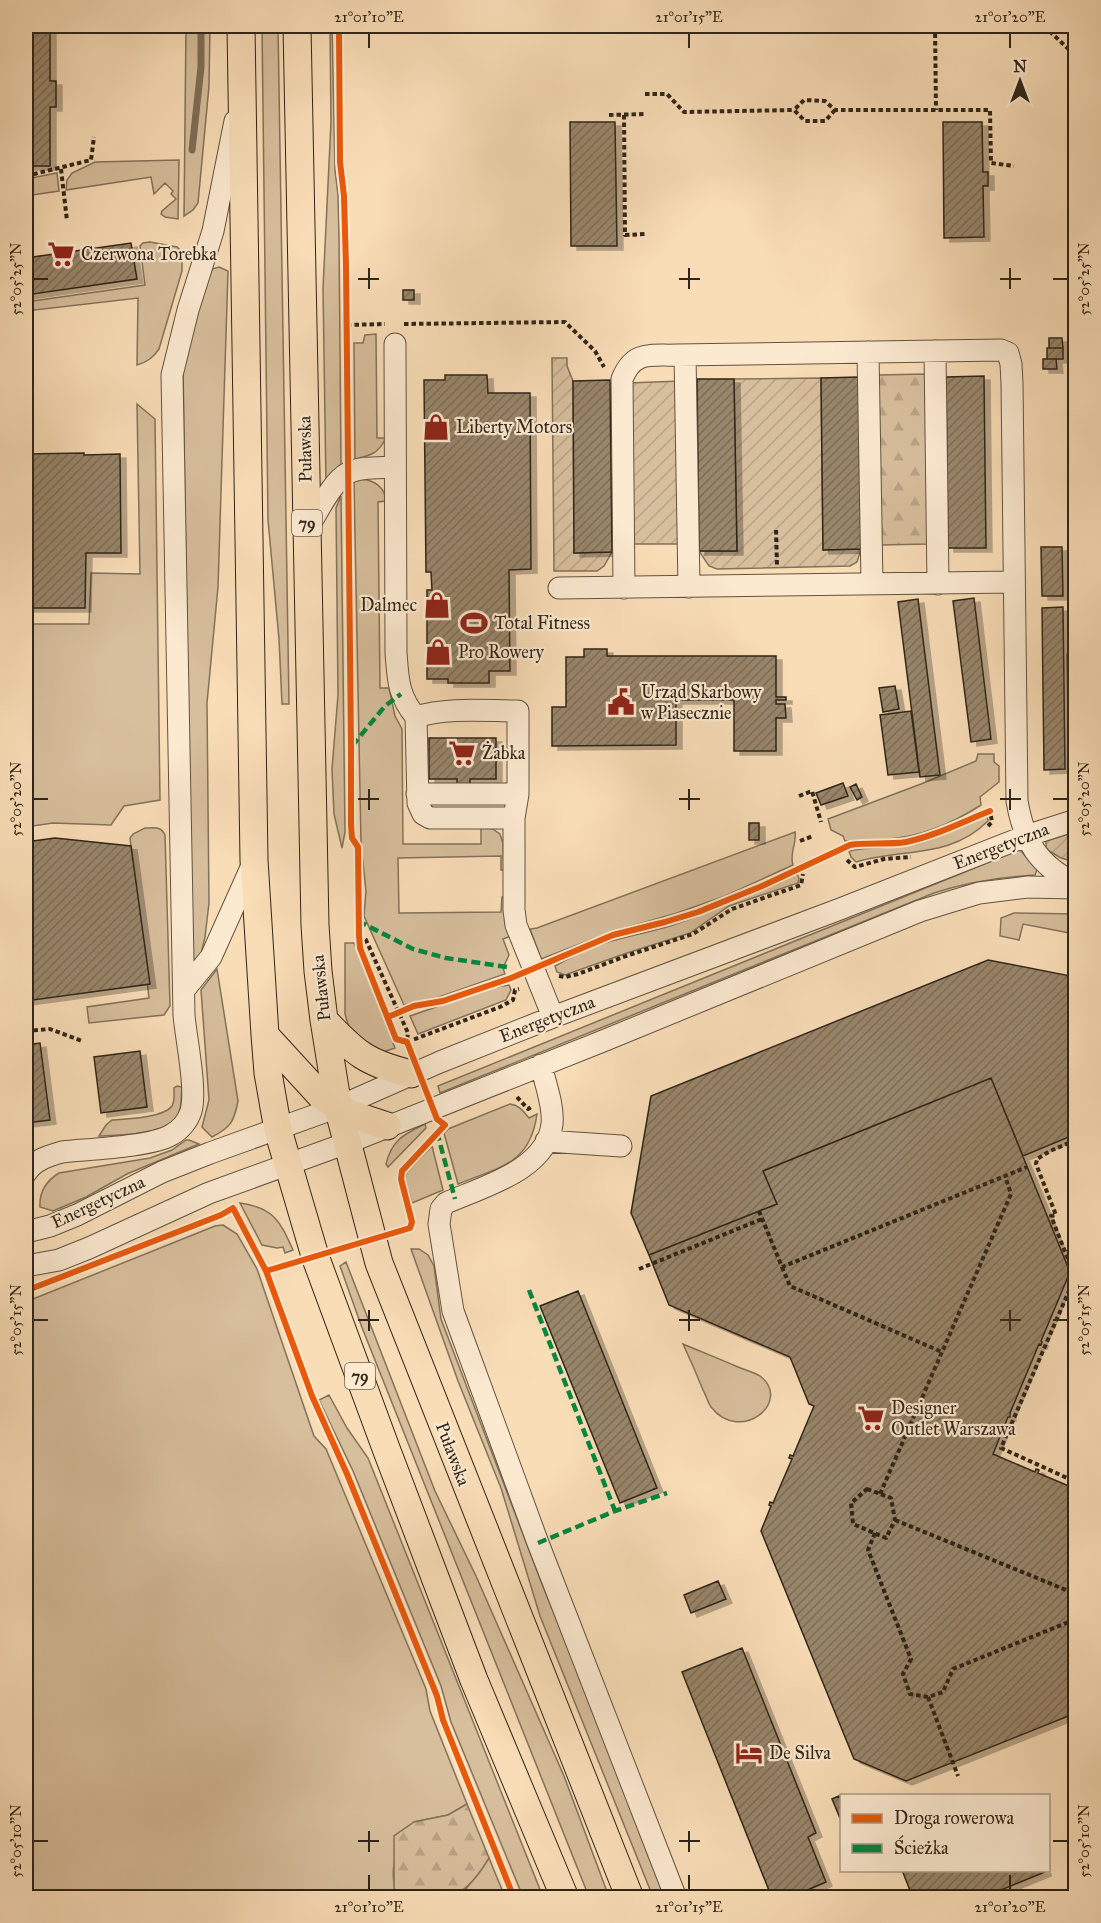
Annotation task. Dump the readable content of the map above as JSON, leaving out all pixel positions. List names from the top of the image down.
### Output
{
  "streets": {
    "main road": ["Puławska", "79"],
    "street": ["Energetyczna"]
  },
  "crossings": [
    ["Puławska", "Energetyczna"],
    ["79", "Energetyczna"]
  ],
  "places": {
    "supermarket": ["Czerwona Torebka", "Żabka", "Designer Outlet Warszawa"],
    "shop": ["Liberty Motors", "Dalmec", "Pro Rowery"],
    "sports": ["Total Fitness"],
    "public building": ["Urząd Skarbowy w Piasecznie"],
    "hotel": ["De Silva"]
  },
  "legend": ["Droga rowerowa", "Ścieżka"],
  "north": "top",
  "coordinates": [
    "21°01'10\"E",
    "21°01'15\"E",
    "21°01'20\"E",
    "52°05'25\"N",
    "52°05'20\"N",
    "52°05'15\"N",
    "52°05'10\"N"
  ]
}
